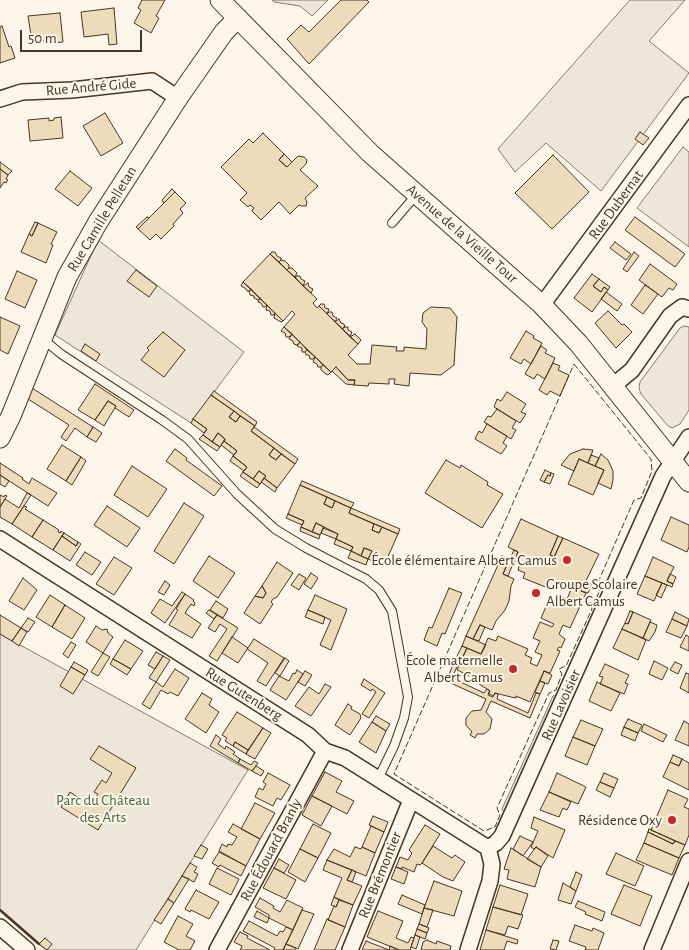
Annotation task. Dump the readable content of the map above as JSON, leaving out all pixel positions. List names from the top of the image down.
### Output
{
  "streets": {
    "street": [
      "Rue André Gide",
      "Rue Dubernat",
      "Rue Camille Pelletan",
      "Avenue de la Vieille Tour",
      "Rue Gutenberg",
      "Rue Lavoisier",
      "Rue Édouard Branly",
      "Rue Brémontier"
    ]
  },
  "crossings": [
    ["Rue André Gide", "Rue Camille Pelletan"],
    ["Rue Dubernat", "Avenue de la Vieille Tour"],
    ["Rue Camille Pelletan", "Avenue de la Vieille Tour"],
    ["Avenue de la Vieille Tour", "Rue Lavoisier"],
    ["Rue Gutenberg", "Rue Lavoisier"],
    ["Rue Gutenberg", "Rue Édouard Branly"],
    ["Rue Gutenberg", "Rue Brémontier"]
  ],
  "parks": ["Parc du Château des Arts"],
  "places": [
    "École élémentaire Albert Camus",
    "Groupe Scolaire Albert Camus",
    "École maternelle Albert Camus",
    "Résidence Oxy"
  ],
  "scale_bar": "50 m"
}
